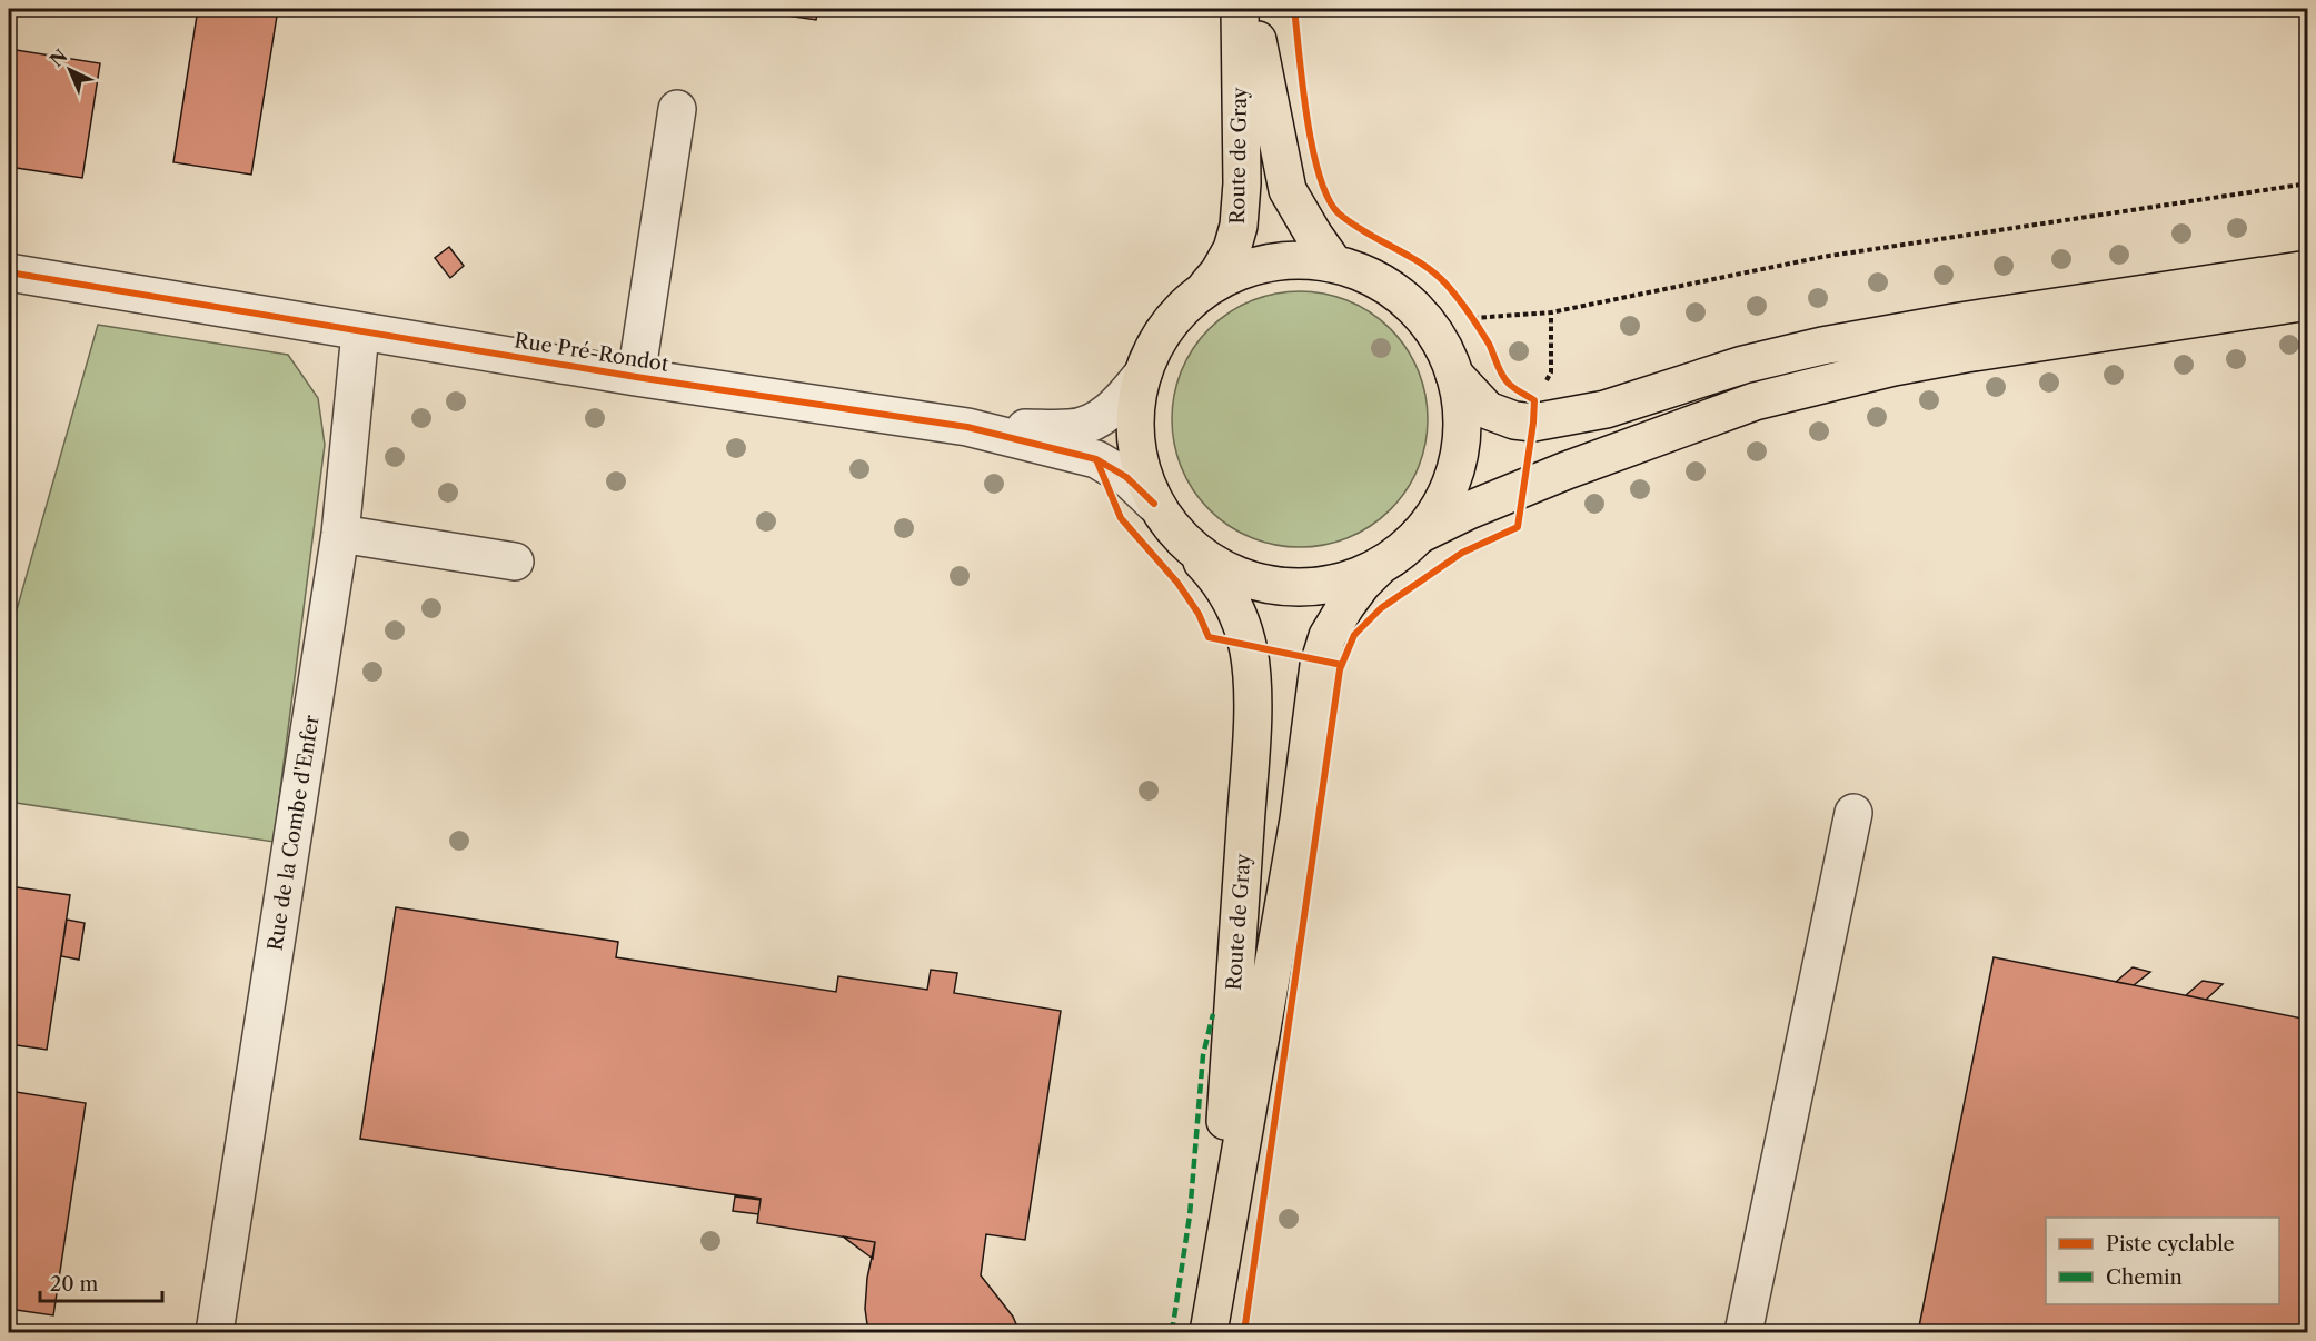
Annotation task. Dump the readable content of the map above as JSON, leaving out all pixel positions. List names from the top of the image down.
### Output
{
  "streets": {
    "main road": ["Route de Gray"],
    "street": ["Rue Pré-Rondot", "Rue de la Combe d'Enfer"]
  },
  "crossings": [
    ["Rue Pré-Rondot", "Rue de la Combe d'Enfer"]
  ],
  "legend": ["Piste cyclable", "Chemin"],
  "scale_bar": "20 m",
  "north": "top left"
}
